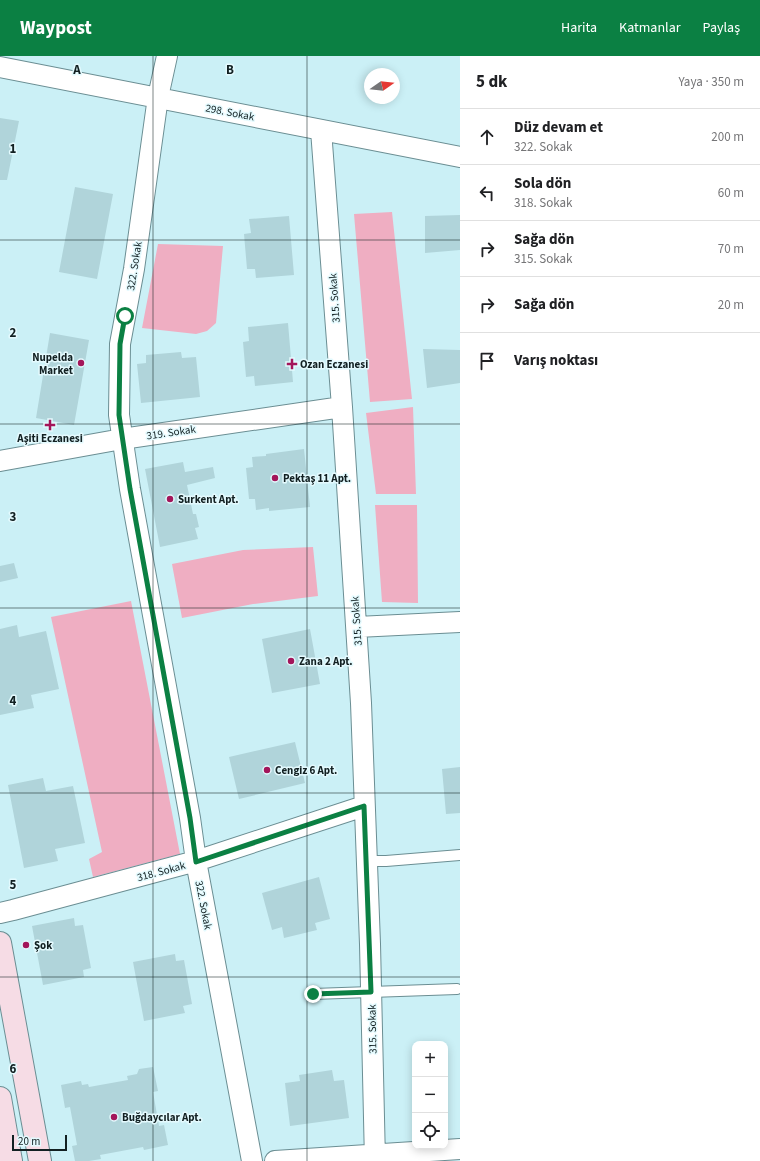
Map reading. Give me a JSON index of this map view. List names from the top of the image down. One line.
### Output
{"streets":{"street":["298. Sokak","322. Sokak","315. Sokak","319. Sokak","318. Sokak"]},"crossings":[["298. Sokak","322. Sokak"],["298. Sokak","315. Sokak"],["322. Sokak","319. Sokak"],["322. Sokak","318. Sokak"],["315. Sokak","319. Sokak"],["315. Sokak","318. Sokak"]],"places":{"other":["Nupelda Market","Pektaş 11 Apt.","Surkent Apt.","Zana 2 Apt.","Cengiz 6 Apt.","Şok","Buğdaycılar Apt."],"health":["Ozan Eczanesi","Aşiti Eczanesi"]},"scale_bar":"20 m","north":"right","page":{"header":"Waypost","nav":["Harita","Katmanlar","Paylaş"],"heading":["5 dk","Yaya · 350 m"],"list":[["Düz devam et","322. Sokak","200 m"],["Sola dön","318. Sokak","60 m"],["Sağa dön","315. Sokak","70 m"],["Sağa dön","20 m"],"Varış noktası"],"map_buttons":["+","−"],"scale":"20 m"},"grid":{"columns":["A","B"],"rows":["1","2","3","4","5","6"]}}
